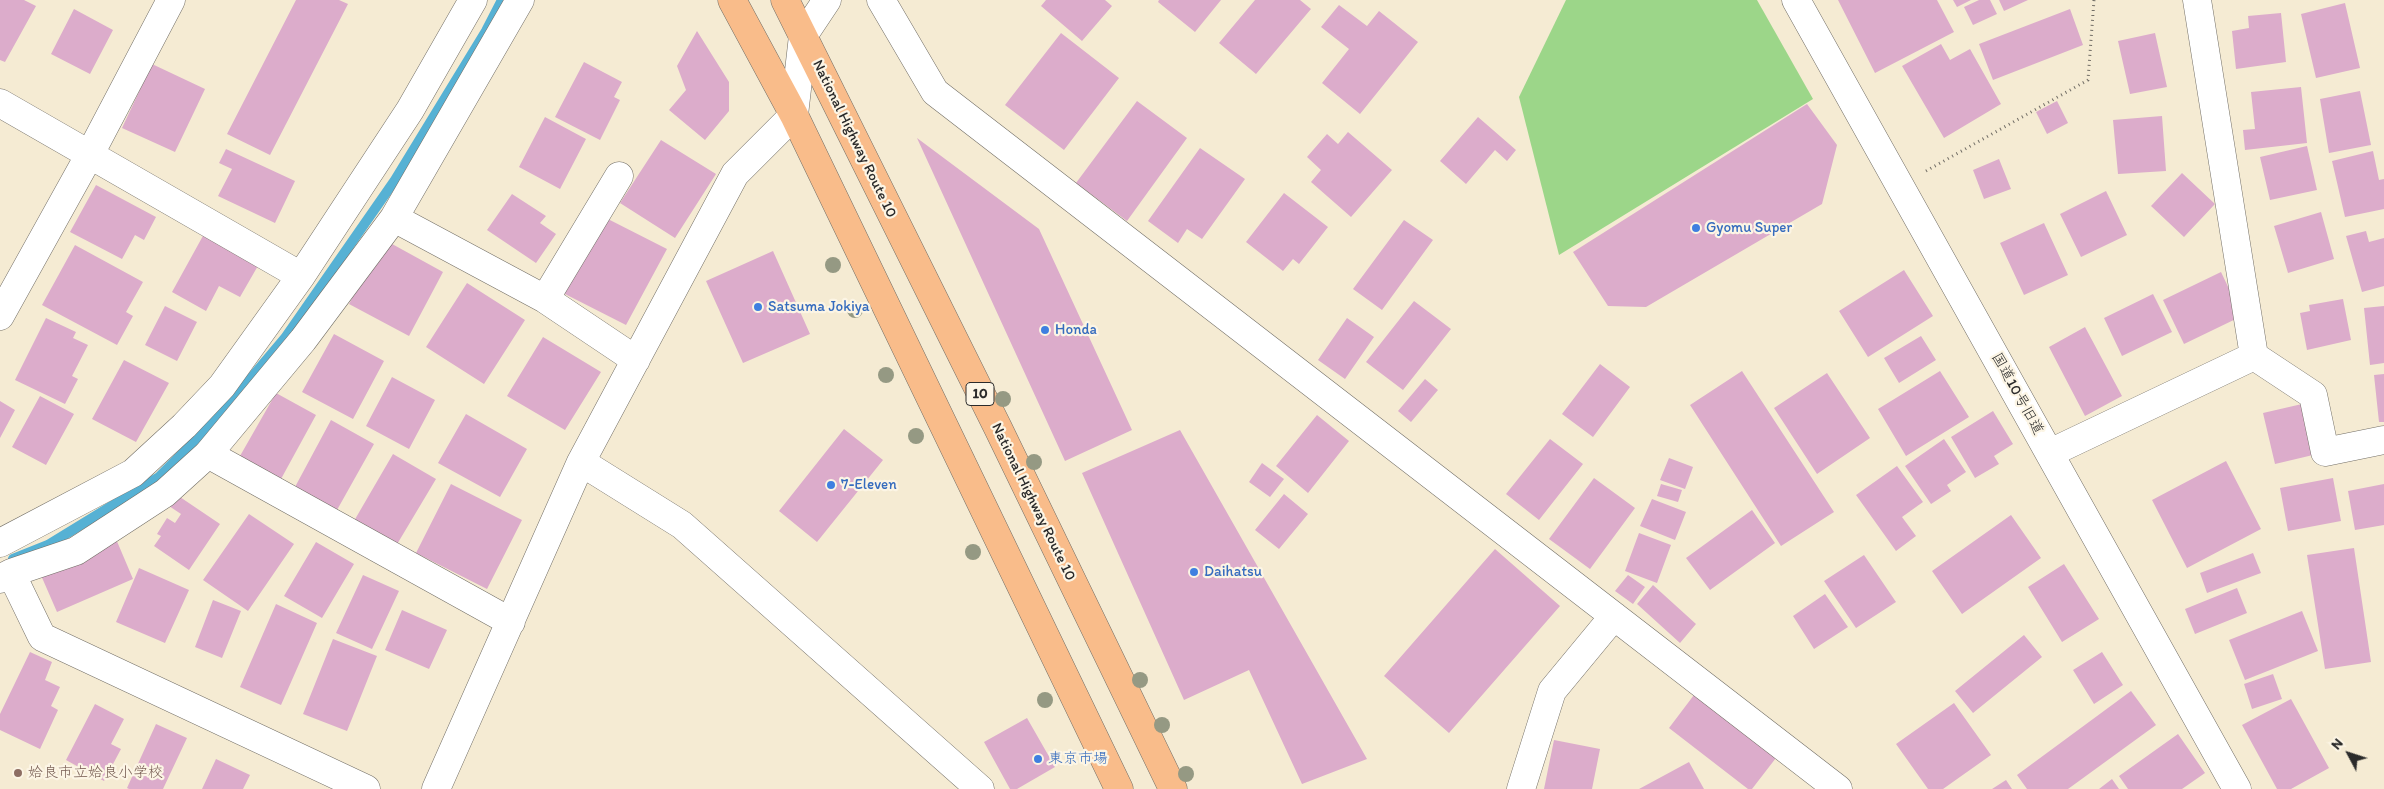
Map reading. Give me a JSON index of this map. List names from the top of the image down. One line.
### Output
{"streets":{"highway":["National Highway Route 10","10"],"street":["国道10号旧道"]},"places":["Gyomu Super","Satsuma Jokiya","Honda","7-Eleven","Daihatsu","東京市場","姶良市立姶良小学校"],"north":"top left"}
